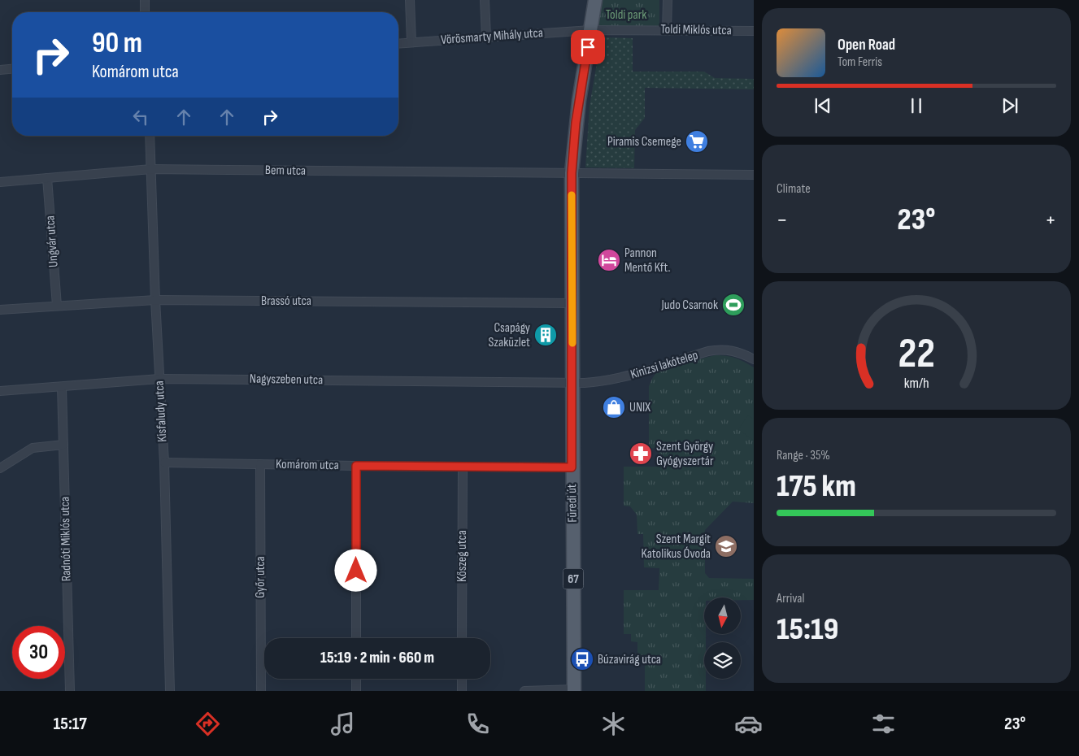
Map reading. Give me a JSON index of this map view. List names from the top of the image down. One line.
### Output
{"streets":{"main road":["Füredi út","67"],"street":["Toldi Miklós utca","Vörösmarty Mihály utca","Bem utca","Ungvár utca","Brassó utca","Kinizsi lakótelep","Nagyszeben utca","Kisfaludy utca","Komárom utca","Radnóti Miklós utca","Kőszeg utca","Győr utca"]},"crossings":[["Toldi Miklós utca","Vörösmarty Mihály utca"],["Toldi Miklós utca","Füredi út"],["Vörösmarty Mihály utca","Füredi út"],["Bem utca","Ungvár utca"],["Bem utca","Kisfaludy utca"],["Bem utca","Füredi út"],["Ungvár utca","Brassó utca"],["Brassó utca","Kisfaludy utca"],["Brassó utca","Füredi út"],["Kinizsi lakótelep","Nagyszeben utca"],["Kinizsi lakótelep","Füredi út"],["Nagyszeben utca","Kisfaludy utca"],["Nagyszeben utca","Füredi út"],["Nagyszeben utca","Radnóti Miklós utca"],["Kisfaludy utca","Komárom utca"],["Komárom utca","Füredi út"],["Komárom utca","Kőszeg utca"],["Komárom utca","Győr utca"]],"parks":["Toldi park"],"places":{"supermarket":["Piramis Csemege"],"hotel":["Pannon Mentő Kft."],"sports":["Judo Csarnok"],"building":["Csapágy Szaküzlet"],"shop":["UNIX"],"pharmacy":["Szent György Gyógyszertár"],"school or university":["Szent Margit Katolikus Óvoda"],"bus stop":["Búzavirág utca"]},"north":"bottom","page":{"turn":["90 m","Komárom utca"],"song":["Open Road","Tom Ferris"],"tile":["Climate",["Range · 35%","175 km"],["Arrival","15:19"]],"heat":["−","23°","+"],"limit":"30","trip":"15:19 · 2 min · 660 m","tabs":["15:17","23°"],"gauge":["22","km/h"]}}
